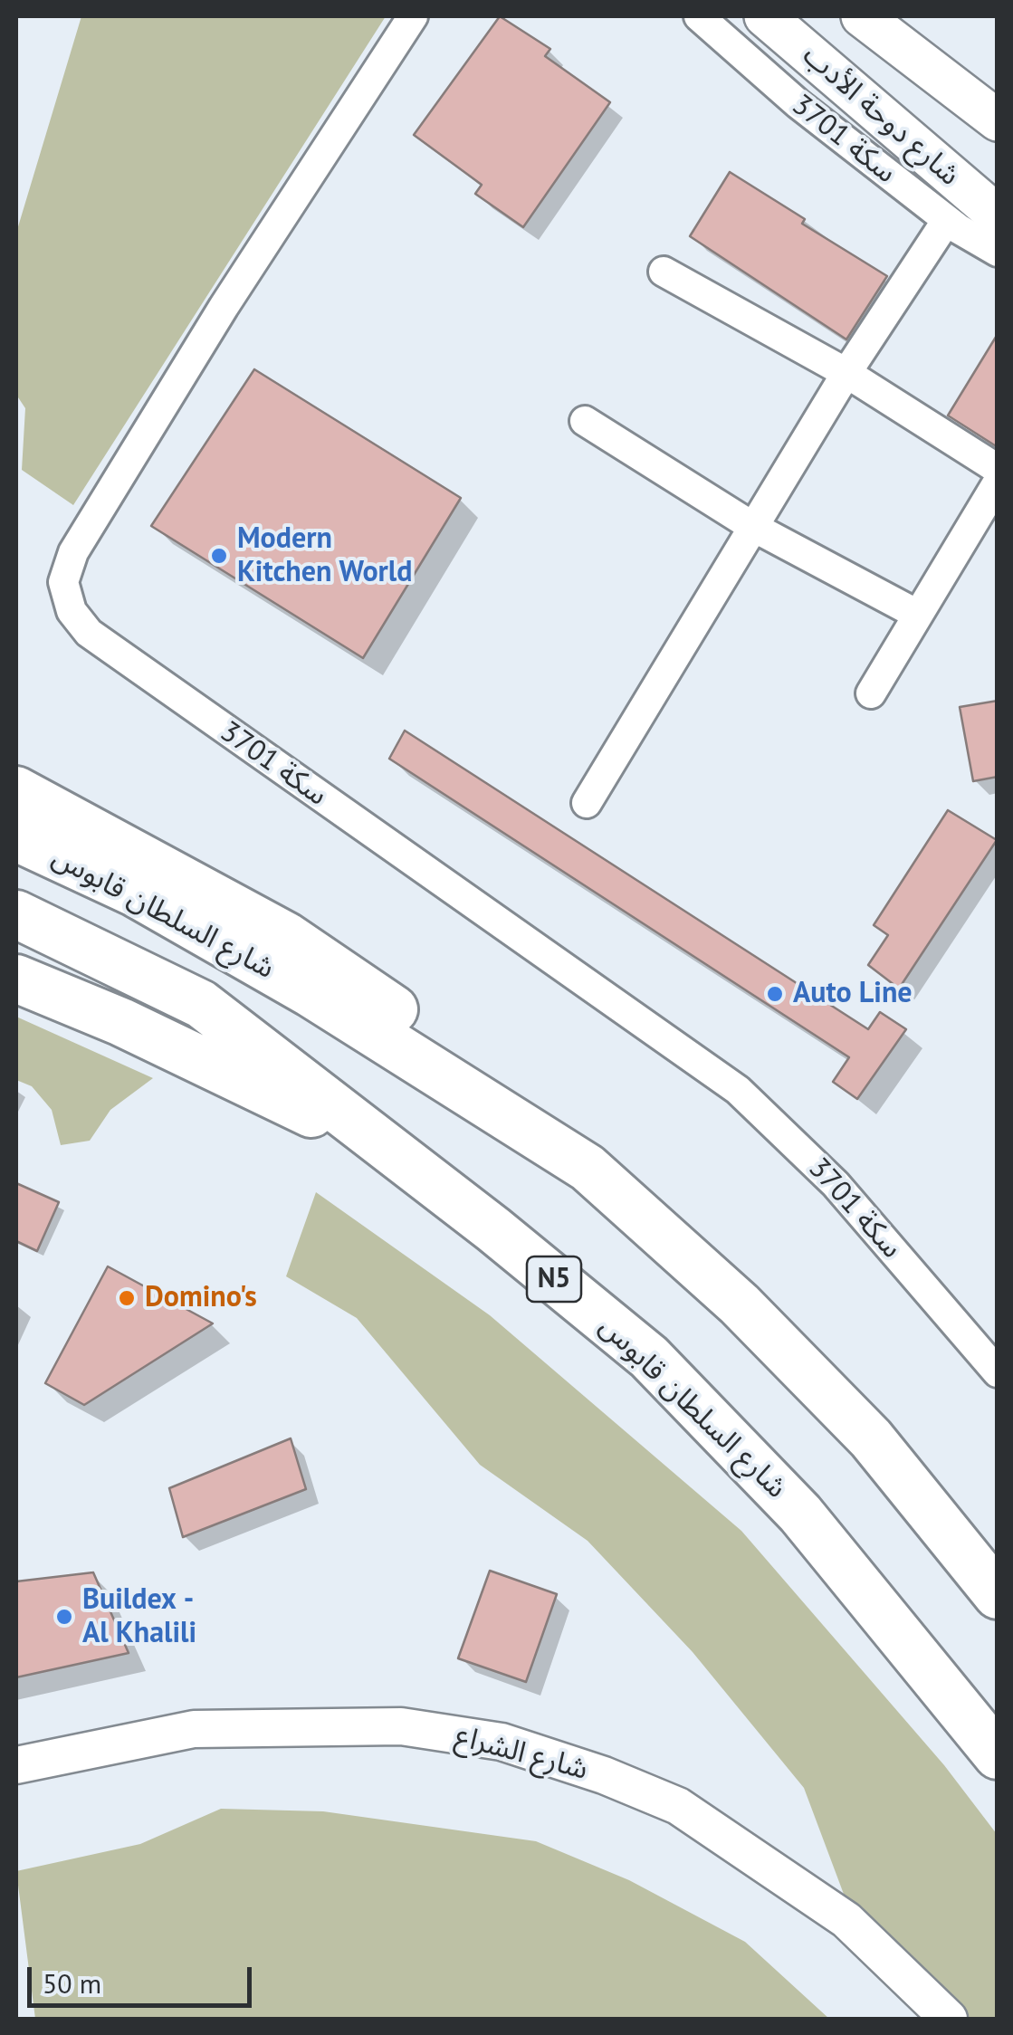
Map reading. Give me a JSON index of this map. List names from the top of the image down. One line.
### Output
{"streets":{"highway":["شارع السلطان قابوس","N5"],"main road":["شارع دوحة الأدب"],"street":["سكة 3701","شارع الشراع"]},"places":["Modern Kitchen World","Auto Line","Domino's","Buildex - Al Khalili"],"scale_bar":"50 m"}
